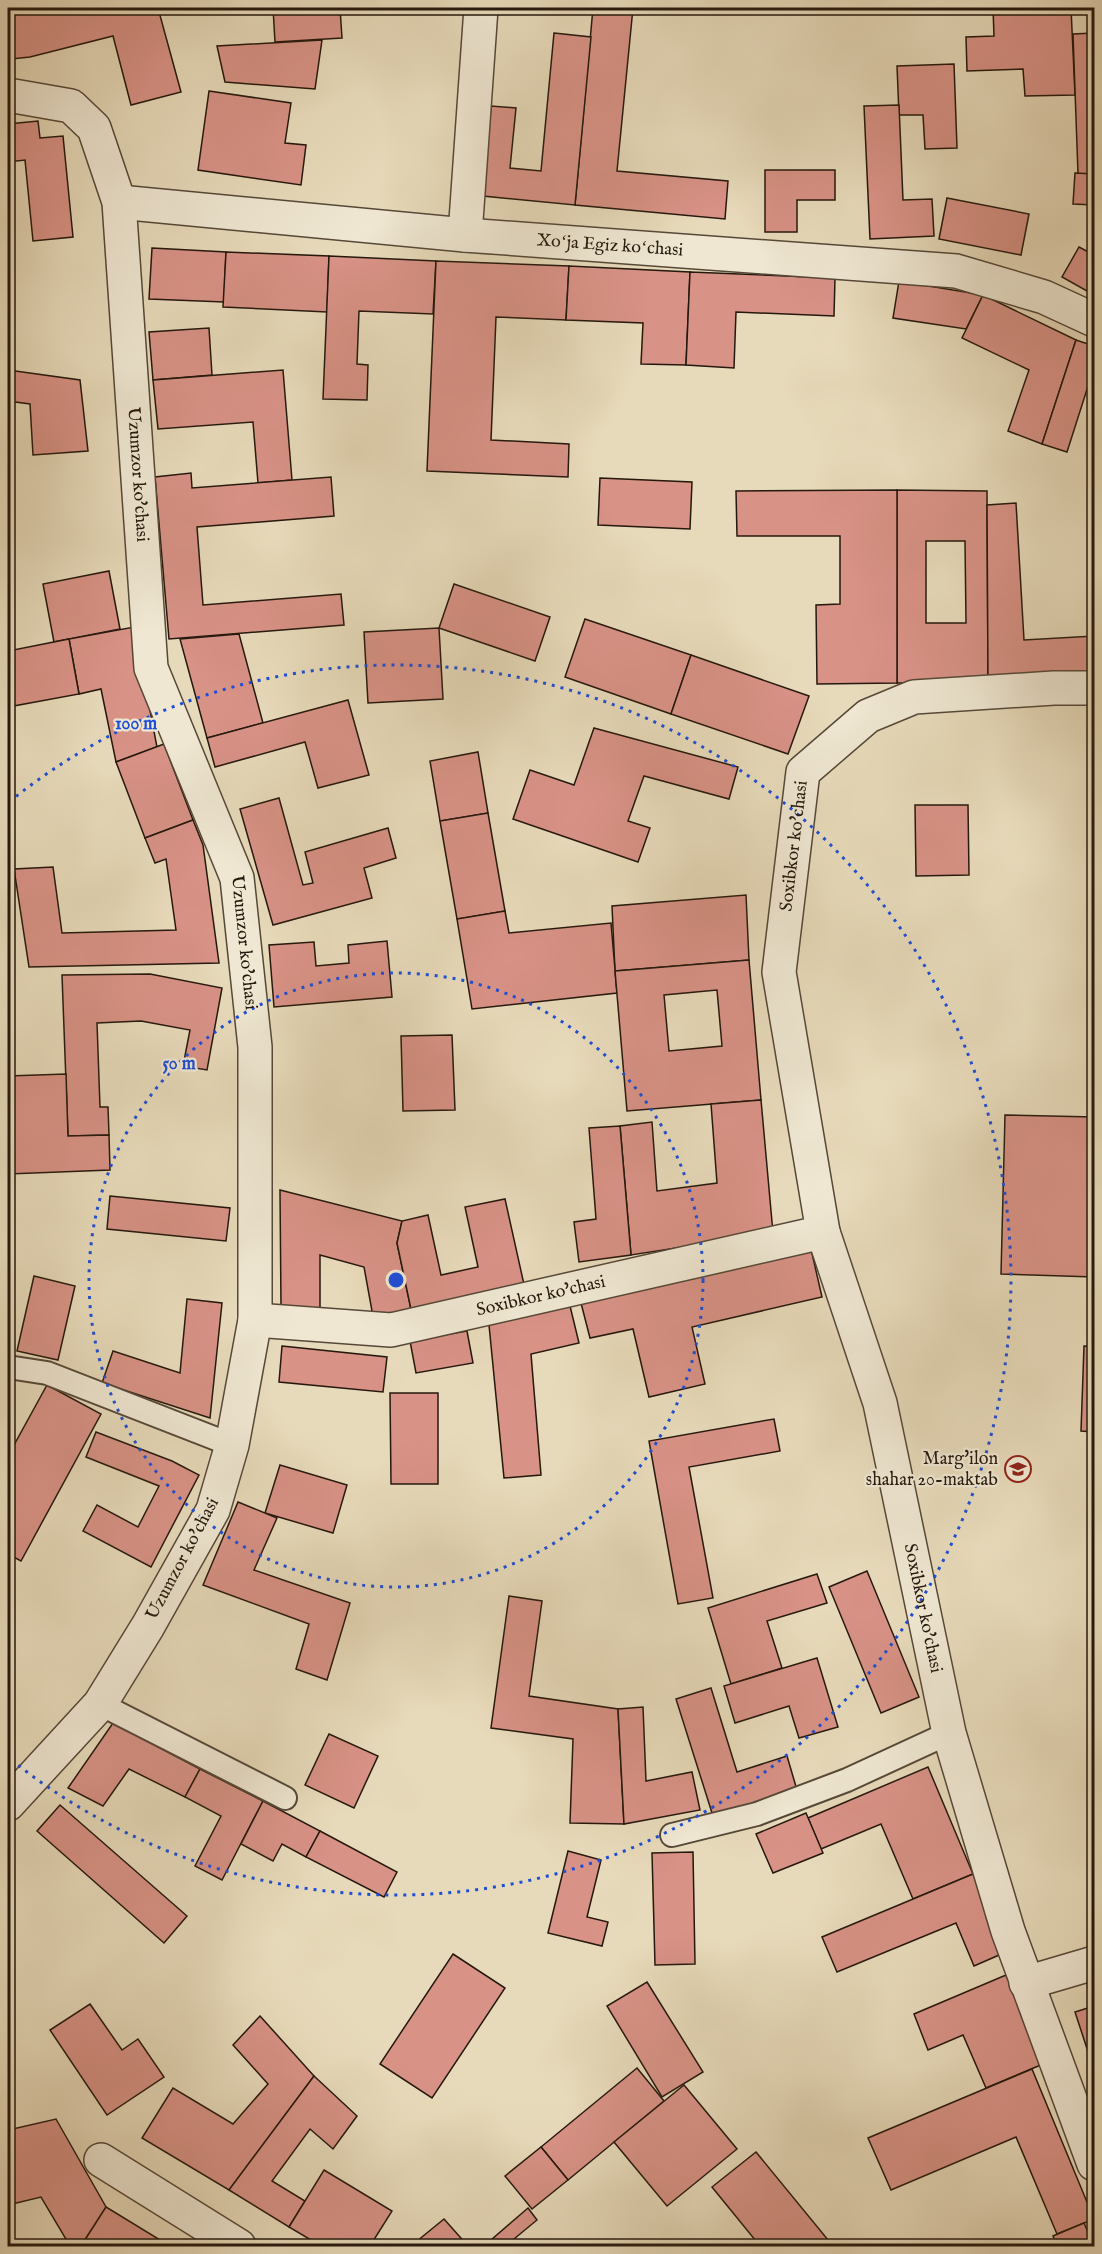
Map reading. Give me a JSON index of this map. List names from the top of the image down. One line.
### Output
{"streets":{"street":["Xoʻja Egiz koʻchasi","Uzumzor ko'chasi","Soxibkor ko'chasi"]},"crossings":[["Xoʻja Egiz koʻchasi","Uzumzor ko'chasi"],["Uzumzor ko'chasi","Soxibkor ko'chasi"]],"places":{"school or university":["Marg'ilon shahar 20-maktab"]},"rings":["100 m","50 m"]}
